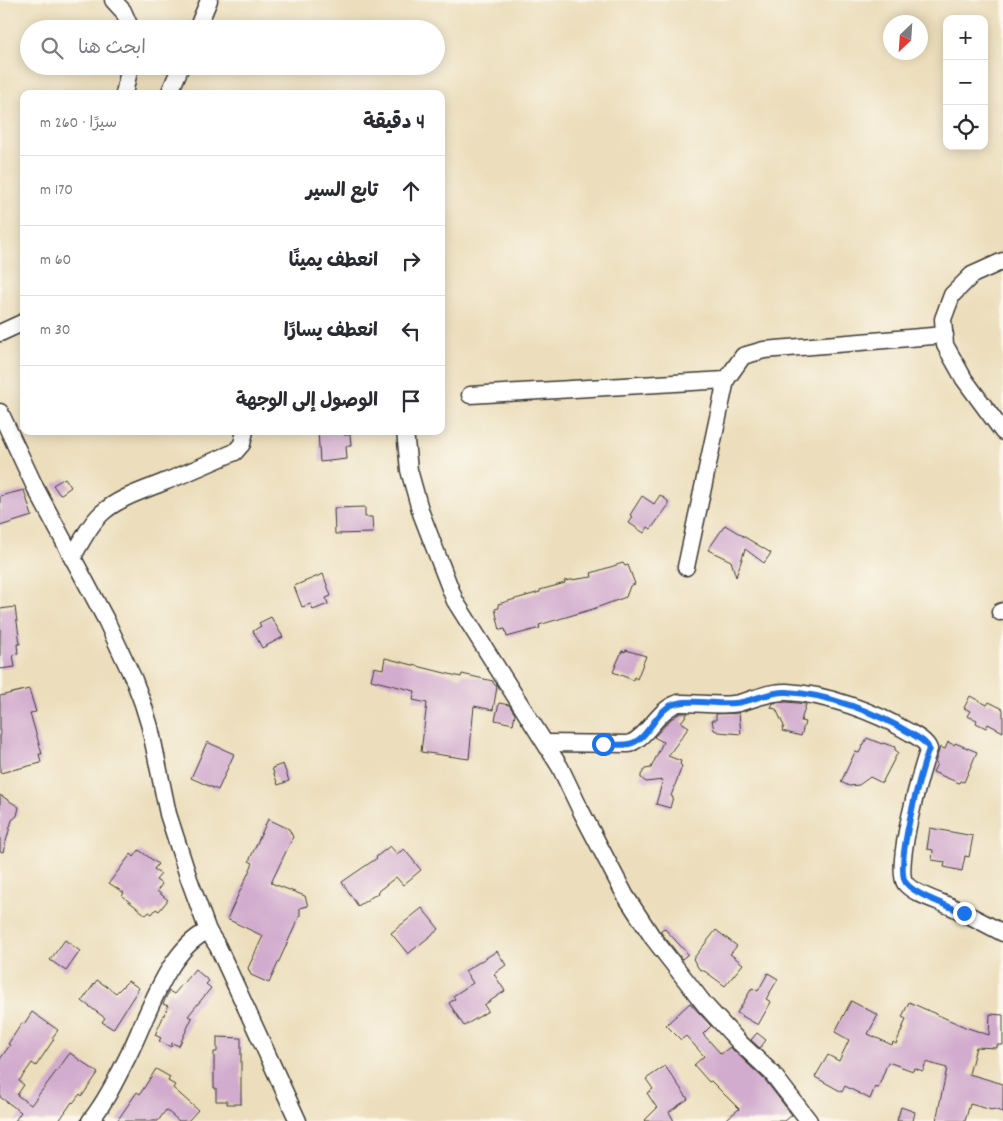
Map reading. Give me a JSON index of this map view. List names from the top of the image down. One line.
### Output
{"north":"bottom left","page":{"map_buttons":["+","−"],"search":"ابحث هنا","heading":["4 دقيقة","سيرًا · 260 m"],"list":[["تابع السير","170 m"],["انعطف يمينًا","60 m"],["انعطف يسارًا","30 m"],"الوصول إلى الوجهة"]}}
